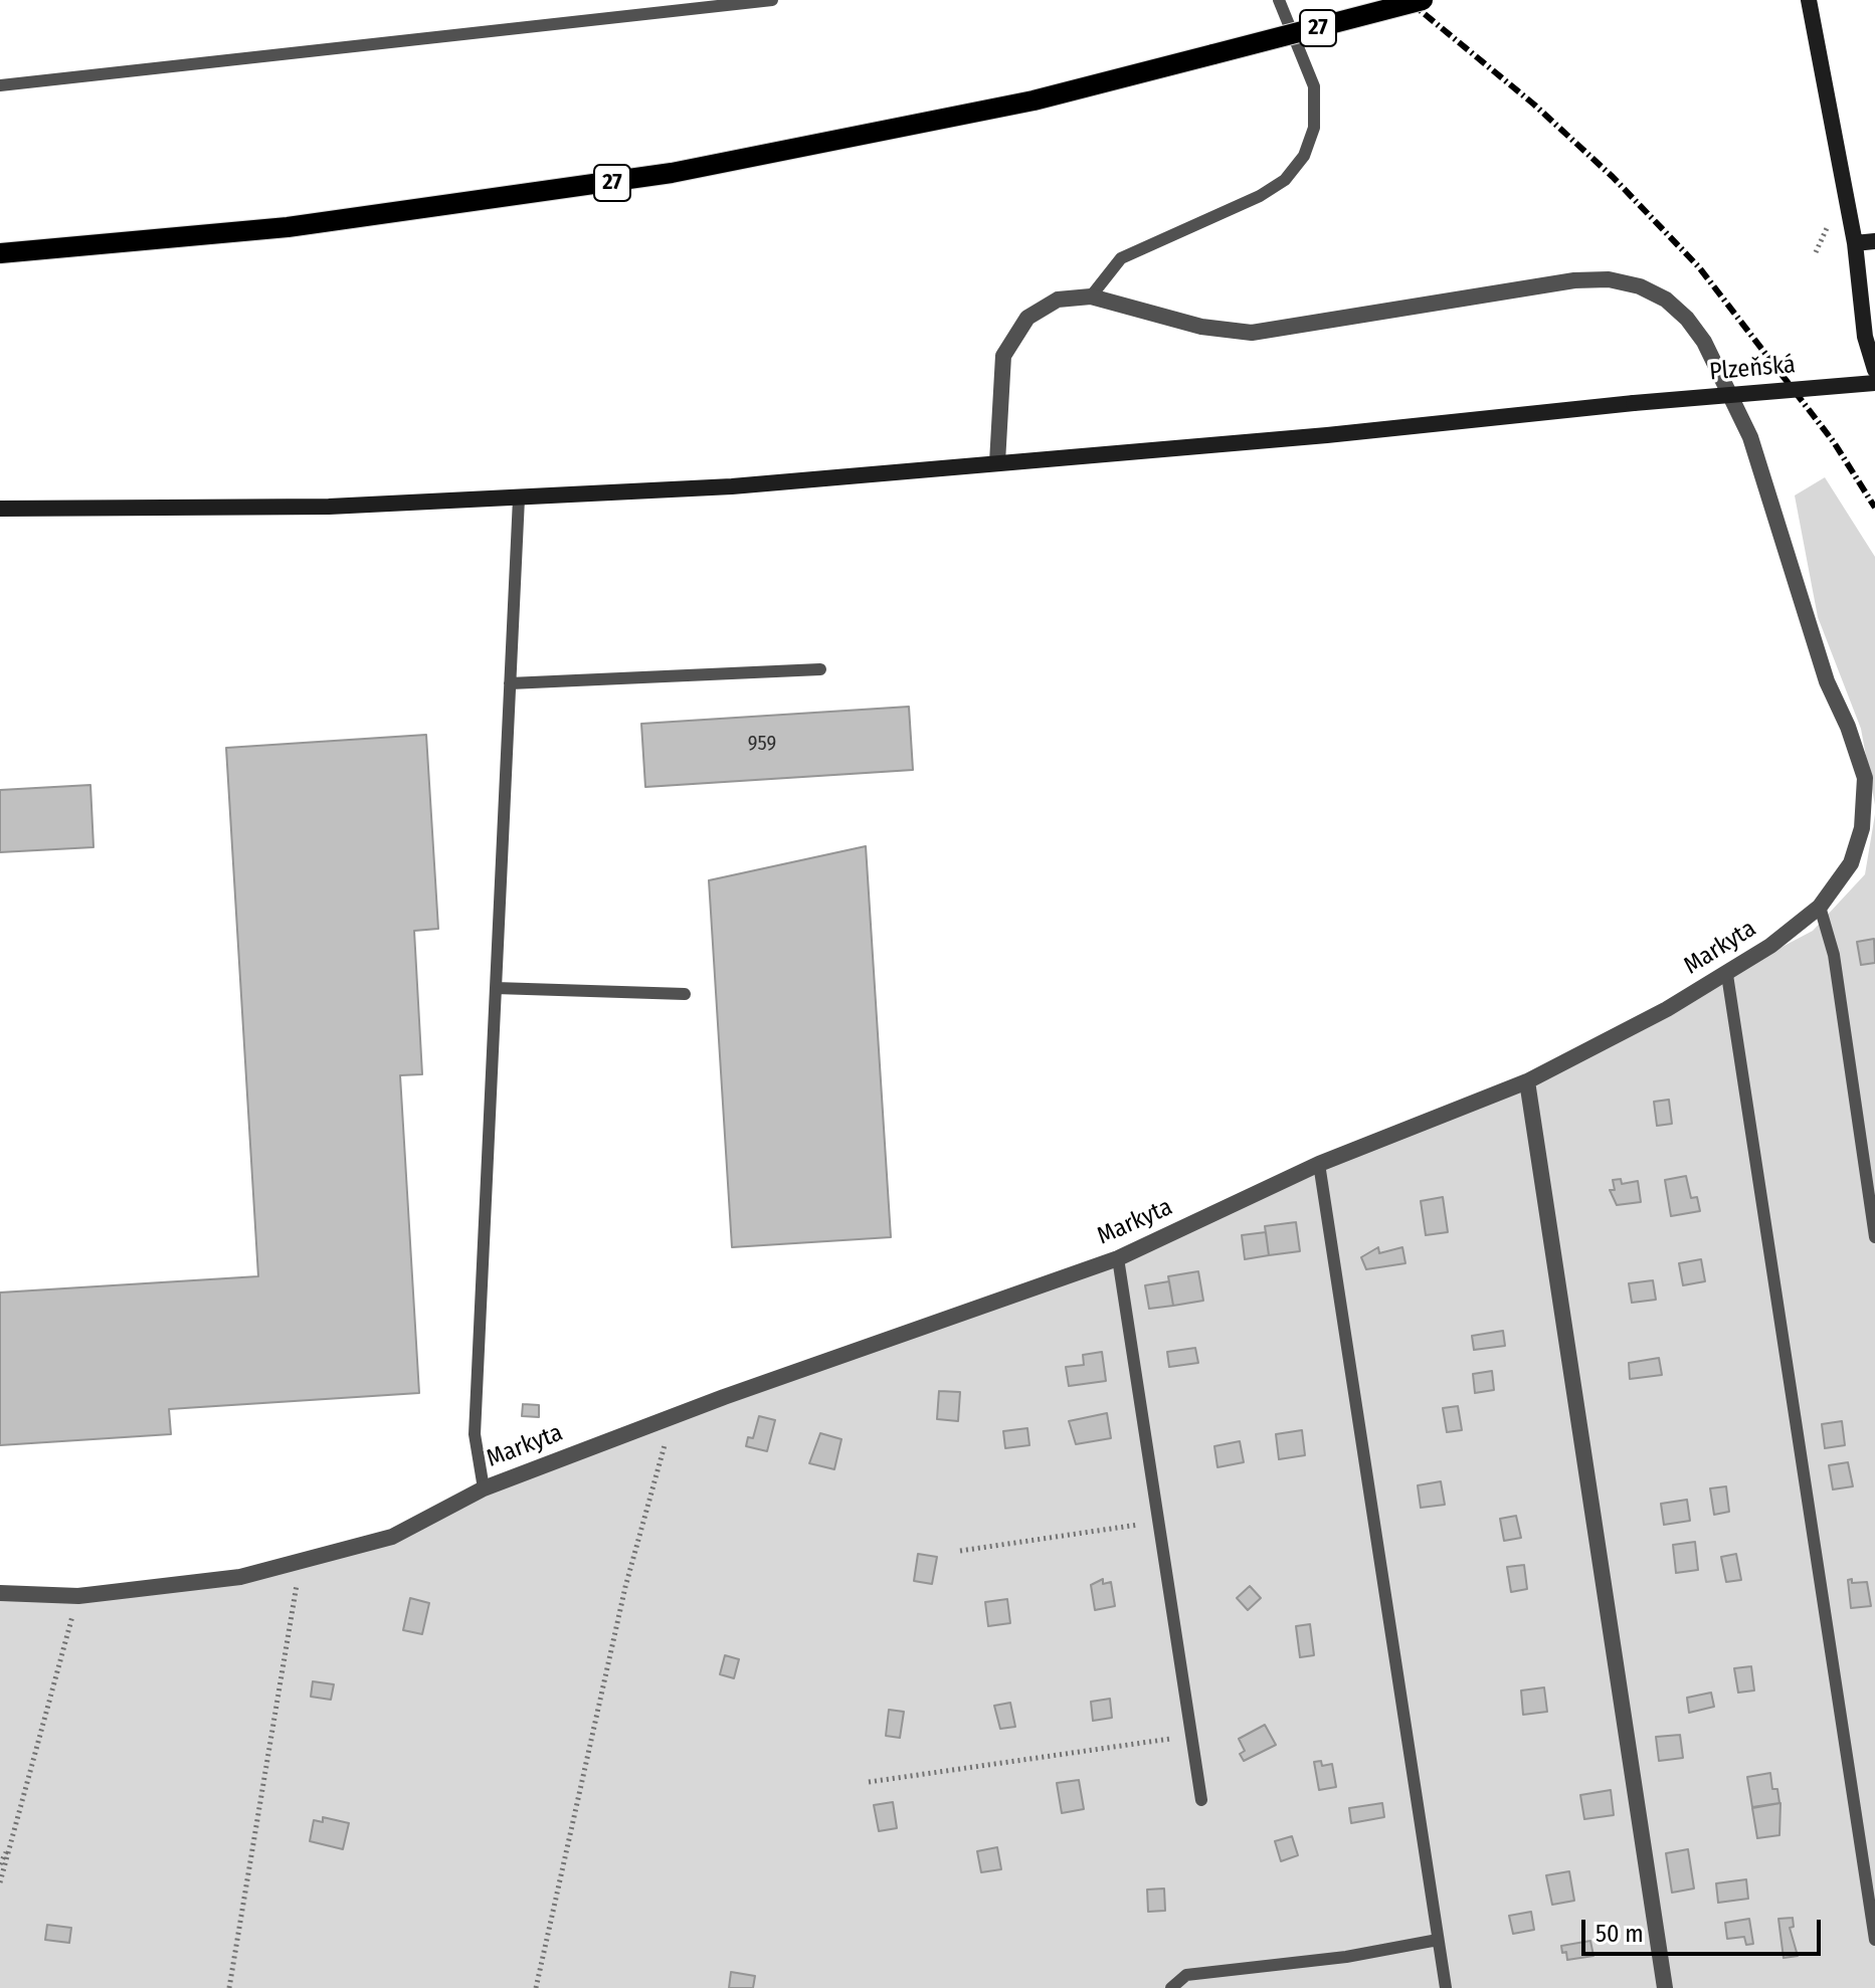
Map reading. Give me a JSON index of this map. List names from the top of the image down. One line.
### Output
{"streets":{"main road":["27","Plzeňská"],"street":["Markyta"]},"house_numbers":["959"],"scale_bar":"50 m"}
